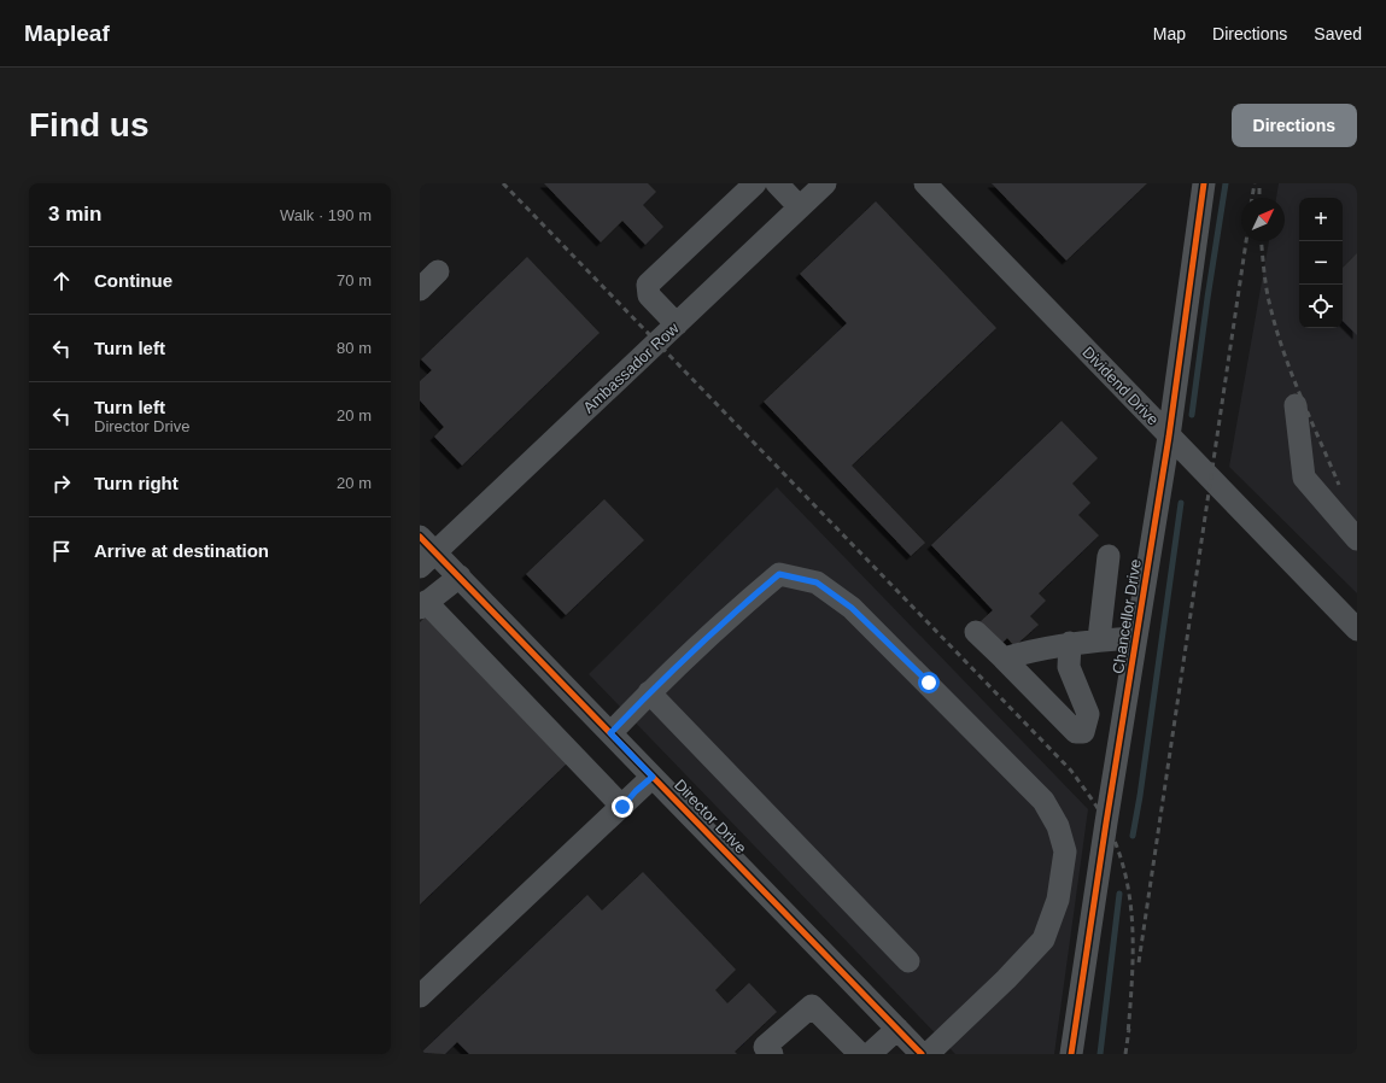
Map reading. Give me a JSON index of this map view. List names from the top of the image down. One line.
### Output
{"streets":{"street":["Ambassador Row","Dividend Drive","Chancellor Drive","Director Drive"]},"crossings":[["Ambassador Row","Director Drive"],["Dividend Drive","Chancellor Drive"]],"north":"top right","page":{"header":"Mapleaf","nav":["Map","Directions","Saved"],"buttons":"Directions","title":"Find us","heading":["3 min","Walk · 190 m"],"map_buttons":["+","−"],"list":[["Continue","70 m"],["Turn left","80 m"],["Turn left","Director Drive","20 m"],["Turn right","20 m"],"Arrive at destination"]}}
